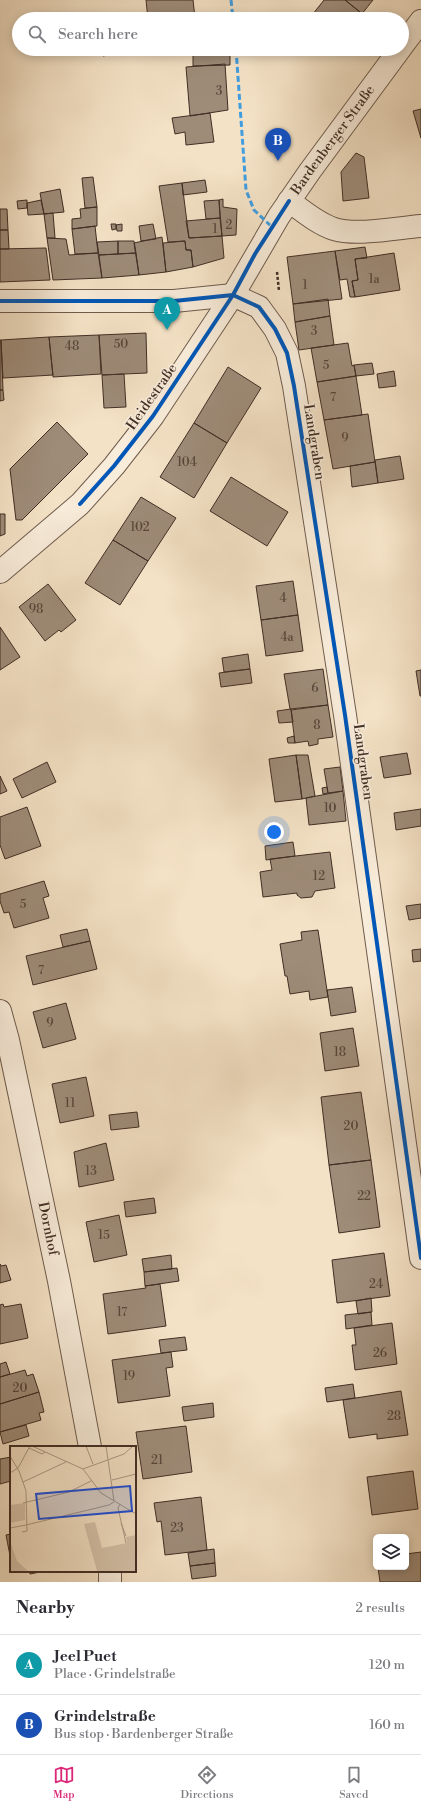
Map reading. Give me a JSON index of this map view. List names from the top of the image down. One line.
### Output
{"streets":{"street":["Bardenberger Straße","Heidestraße","Landgraben","Dornhof"]},"crossings":[["Bardenberger Straße","Heidestraße"],["Bardenberger Straße","Landgraben"],["Heidestraße","Landgraben"]],"house_numbers":["3","2","1","1a","1","3","50","48","5","7","9","104","102","4","98","4a","6","8","10","12","5","7","9","18","11","20","13","22","15","24","17","26","19","20","28","21","23"],"page":{"search":"Search here","pins":["B","A"],"heading":["Nearby","2 results"],"list":[{"mark":"A","name":"Jeel Puet","note":"Place · Grindelstraße","value":"120 m"},{"mark":"B","name":"Grindelstraße","note":"Bus stop · Bardenberger Straße","value":"160 m"}],"nav":["Map","Directions","Saved"]}}
